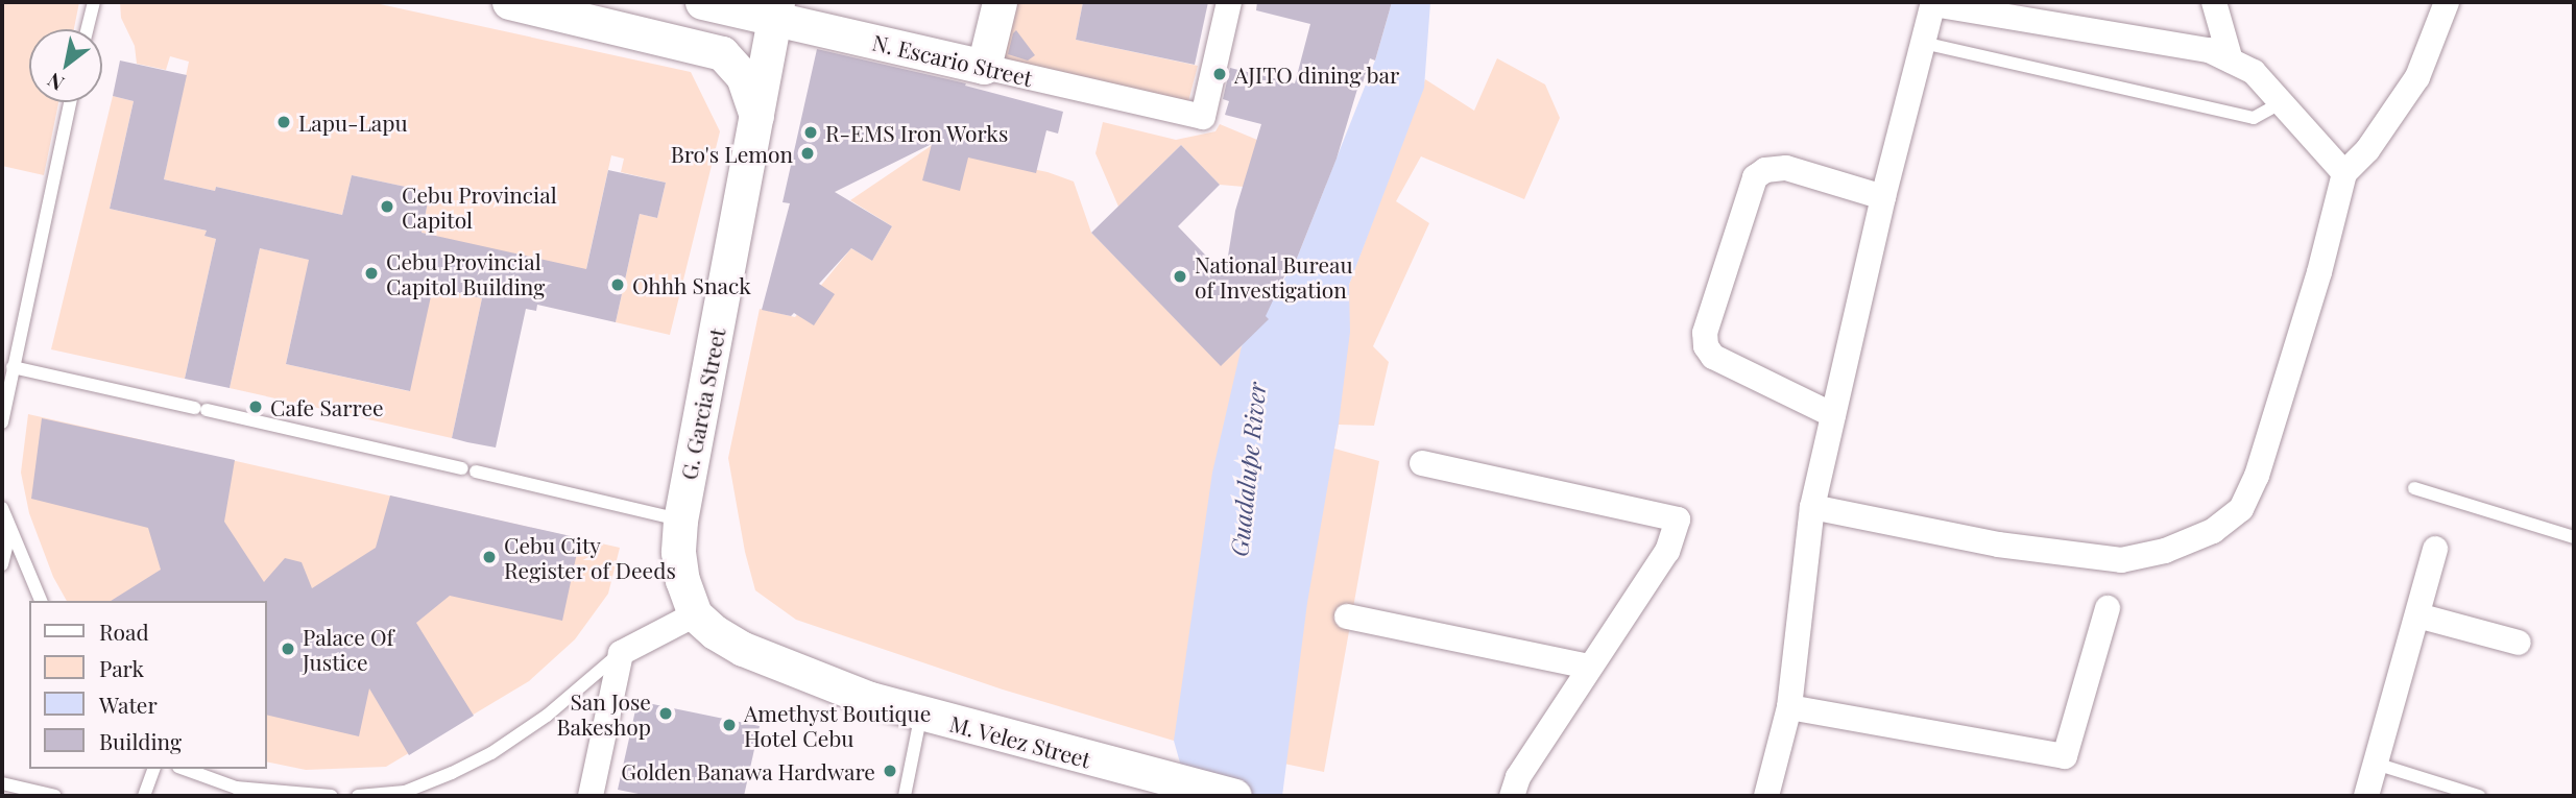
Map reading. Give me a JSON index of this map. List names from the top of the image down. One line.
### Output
{"streets":{"main road":["N. Escario Street","G. Garcia Street","M. Velez Street"]},"crossings":[["N. Escario Street","G. Garcia Street"],["G. Garcia Street","M. Velez Street"]],"water":["Guadalupe River"],"places":["AJITO dining bar","Lapu-Lapu","R-EMS Iron Works","Bro's Lemon","Cebu Provincial Capitol","Cebu Provincial Capitol Building","National Bureau of Investigation","Ohhh Snack","Cafe Sarree","Cebu City Register of Deeds","Palace Of Justice","San Jose Bakeshop","Amethyst Boutique Hotel Cebu","Golden Banawa Hardware"],"legend":["Road","Park","Water","Building"],"north":"bottom left"}
